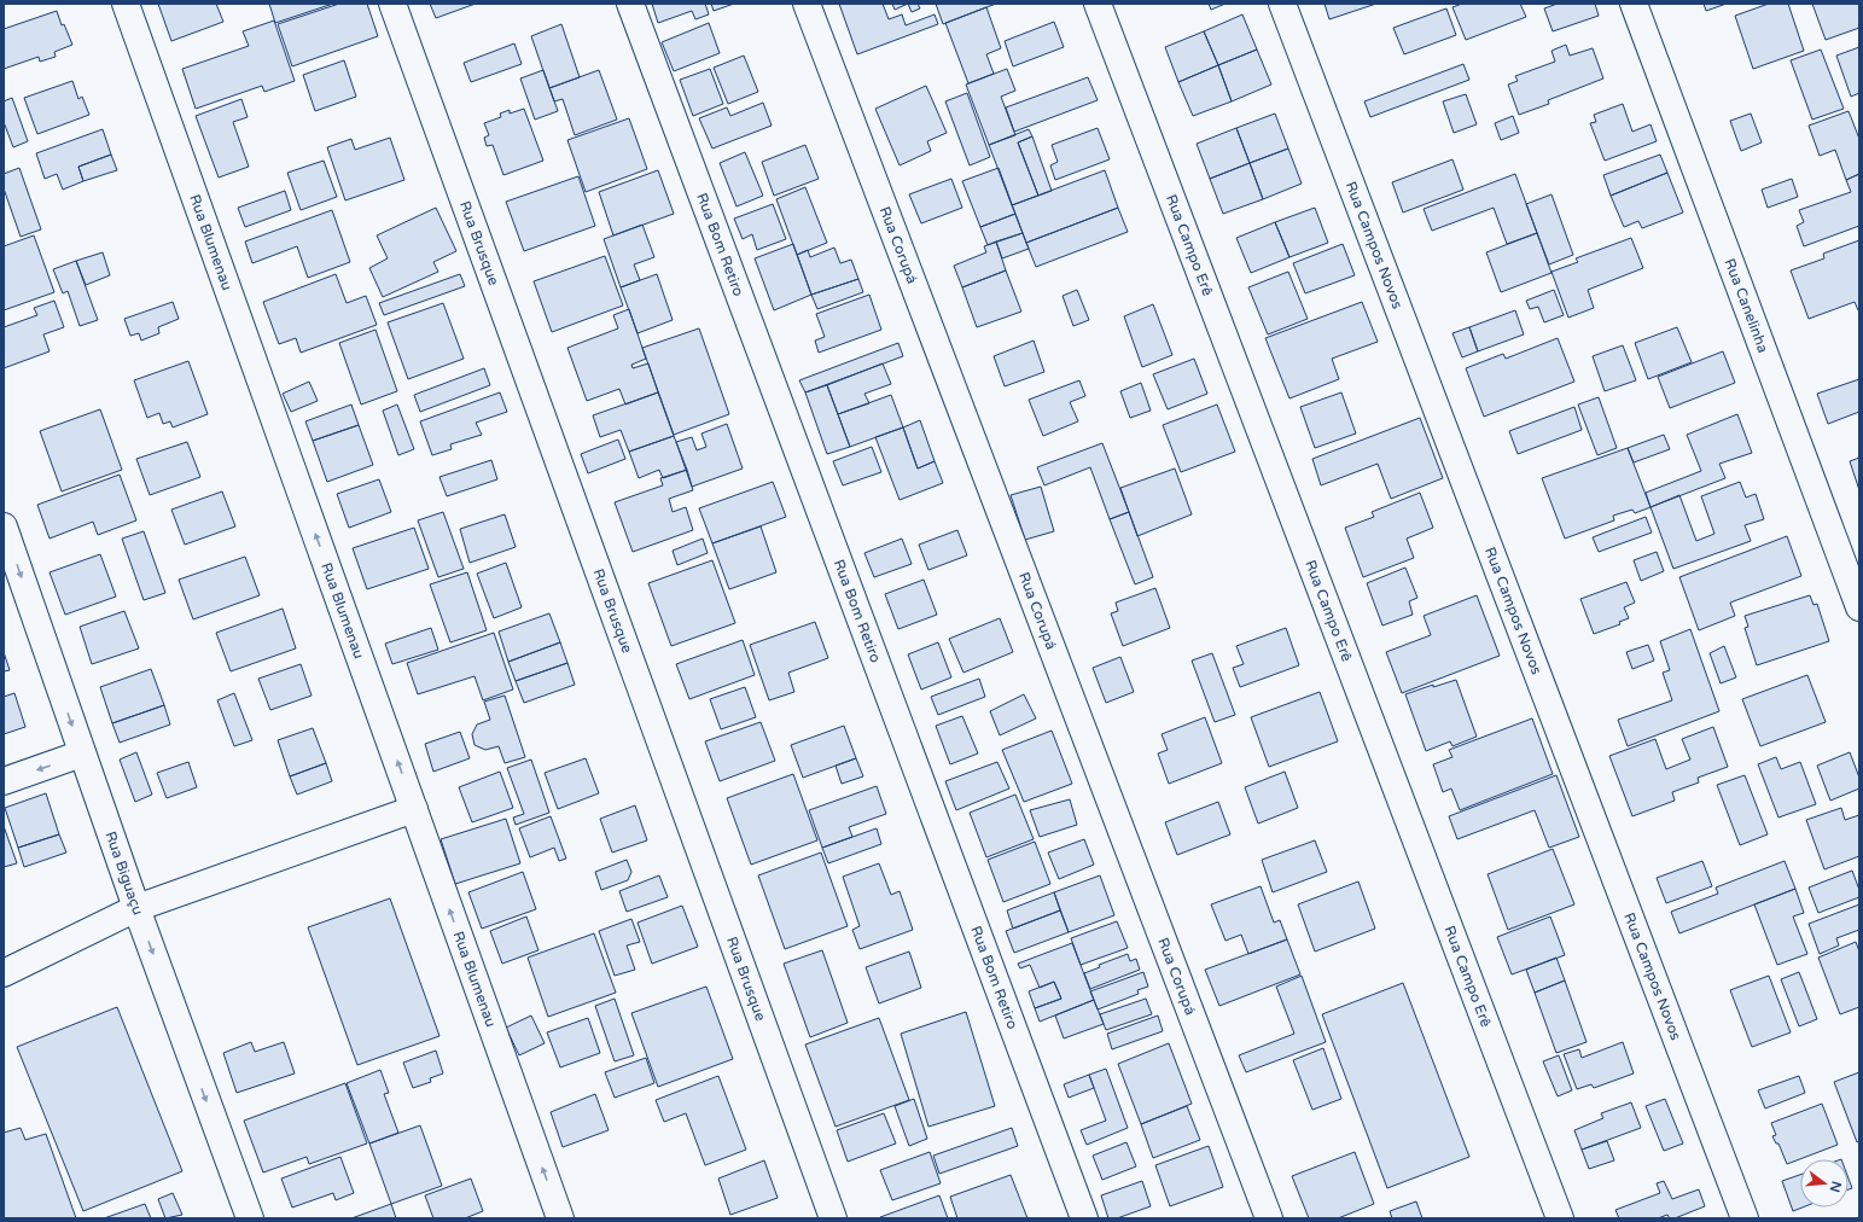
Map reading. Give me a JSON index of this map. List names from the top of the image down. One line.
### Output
{"streets":{"street":["Rua Blumenau","Rua Brusque","Rua Bom Retiro","Rua Corupá","Rua Campo Erê","Rua Campos Novos","Rua Canelinha","Rua Biguaçu"]},"one_way":["Rua Blumenau","Rua Biguaçu"],"north":"right"}
